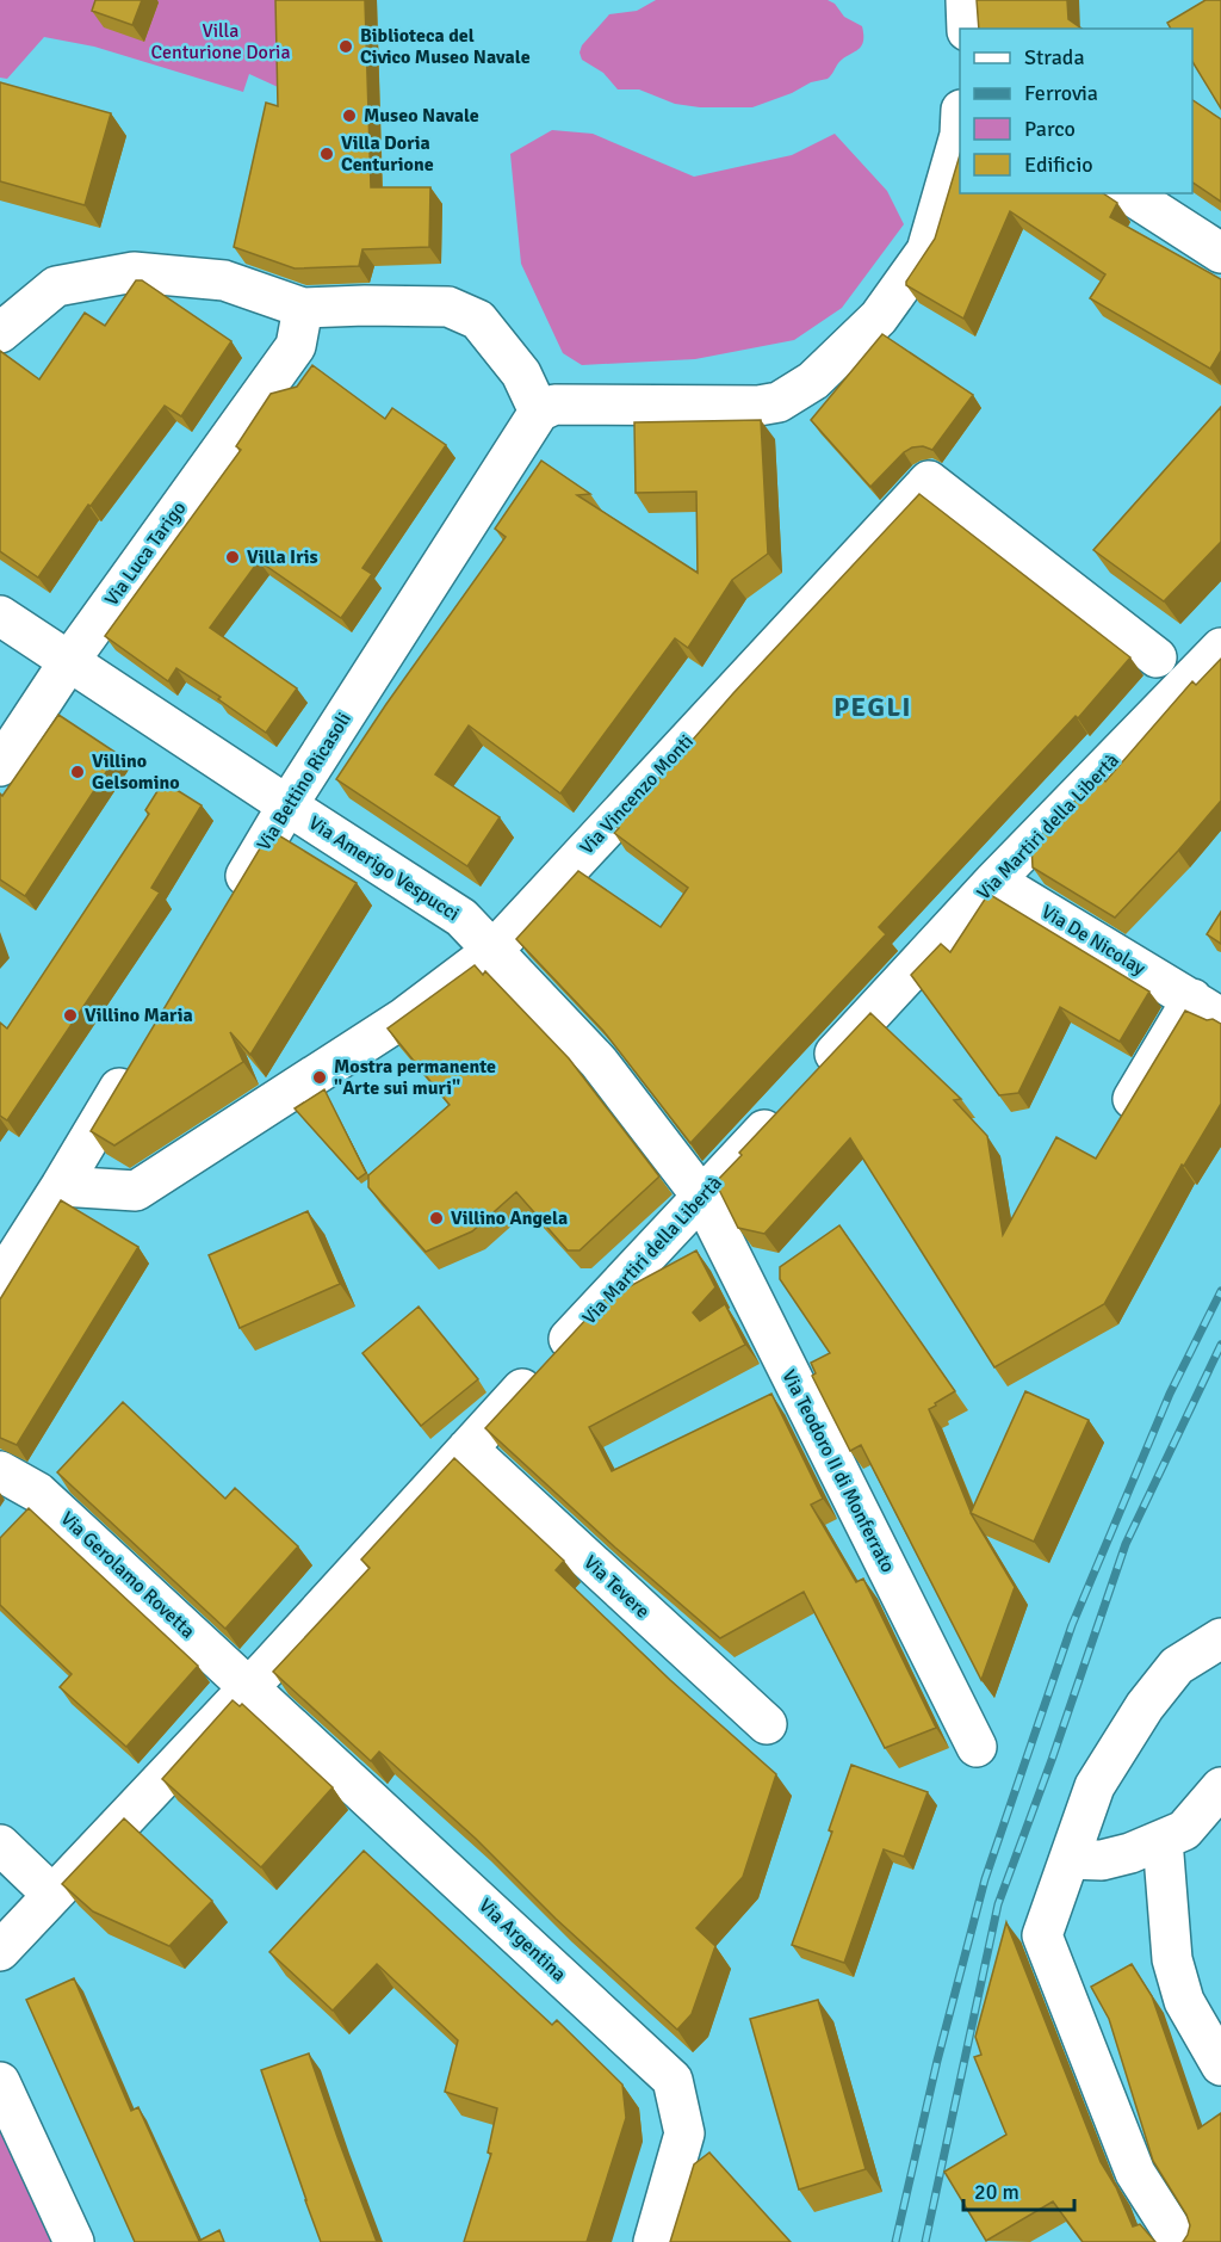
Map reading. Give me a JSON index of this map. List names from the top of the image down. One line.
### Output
{"streets":{"street":["Via Luca Tarigo","Via Bettino Ricasoli","Via Vincenzo Monti","Via Martiri della Libertà","Via Amerigo Vespucci","Via De Nicolay","Via Teodoro II di Monferrato","Via Gerolamo Rovetta","Via Tevere","Via Argentina"]},"crossings":[["Via Luca Tarigo","Via Amerigo Vespucci"],["Via Bettino Ricasoli","Via Amerigo Vespucci"],["Via Vincenzo Monti","Via Amerigo Vespucci"],["Via Martiri della Libertà","Via Amerigo Vespucci"],["Via Martiri della Libertà","Via De Nicolay"],["Via Martiri della Libertà","Via Teodoro II di Monferrato"],["Via Martiri della Libertà","Via Gerolamo Rovetta"],["Via Martiri della Libertà","Via Tevere"],["Via Martiri della Libertà","Via Argentina"],["Via Amerigo Vespucci","Via Teodoro II di Monferrato"],["Via Gerolamo Rovetta","Via Argentina"]],"districts":["PEGLI"],"parks":["Villa Centurione Doria"],"places":["Biblioteca del Civico Museo Navale","Museo Navale","Villa Doria Centurione","Villa Iris","Villino Gelsomino","Villino Maria","Mostra permanente \"Arte sui muri\"","Villino Angela"],"legend":["Strada","Ferrovia","Parco","Edificio"],"scale_bar":"20 m"}
